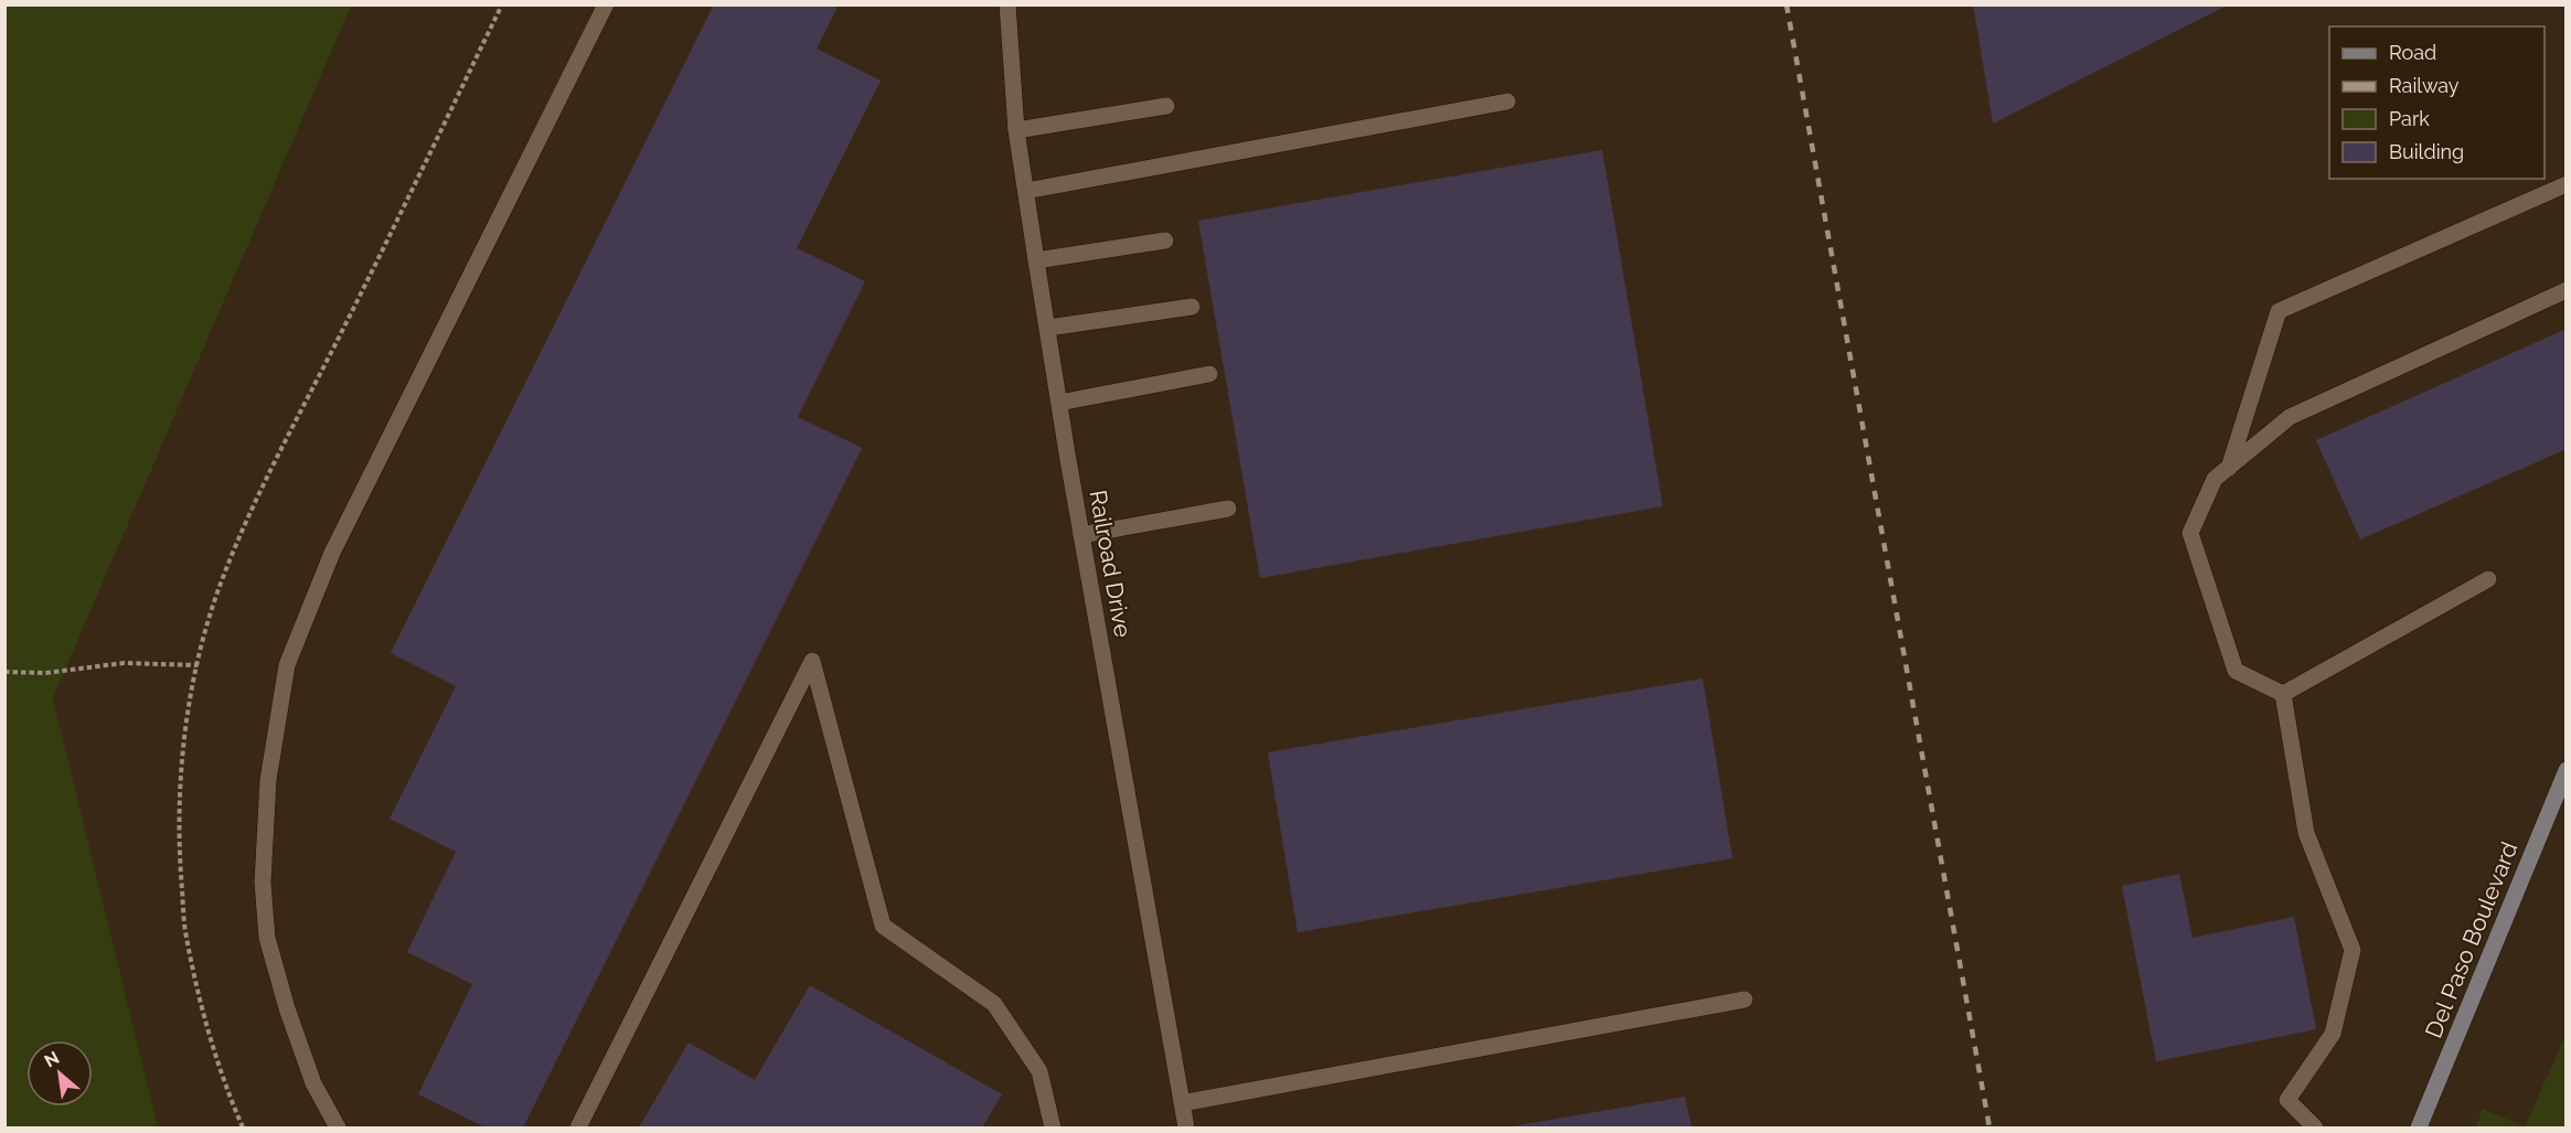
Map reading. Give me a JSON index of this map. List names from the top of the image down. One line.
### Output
{"streets":{"main road":["Del Paso Boulevard"],"street":["Railroad Drive"]},"legend":["Road","Railway","Park","Building"],"north":"top left"}
